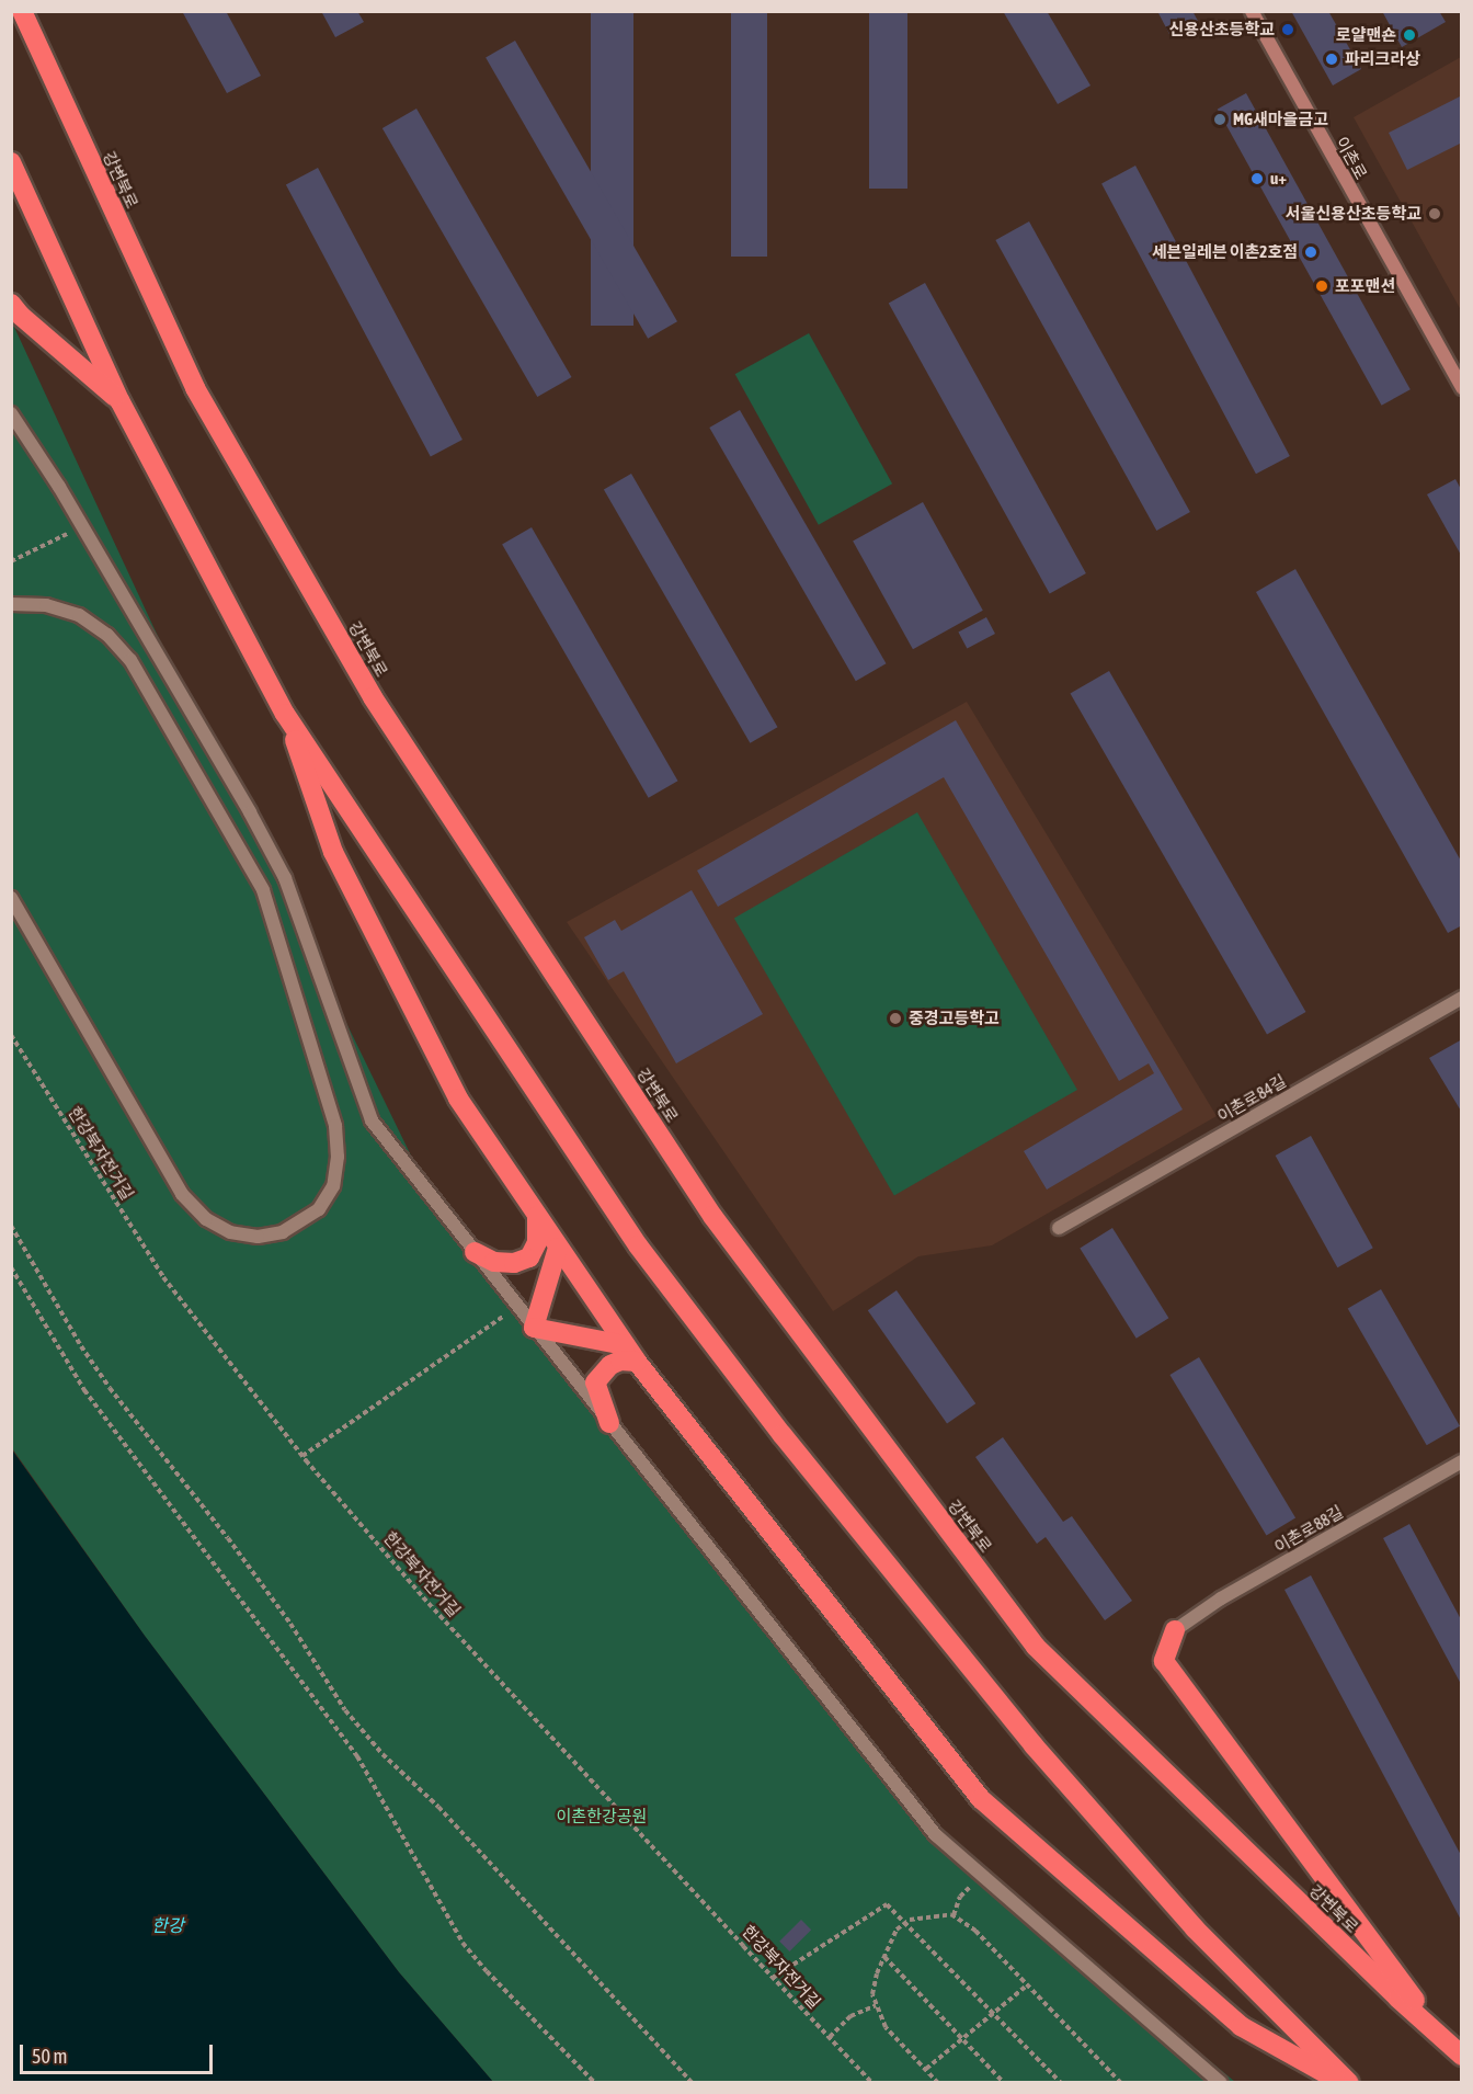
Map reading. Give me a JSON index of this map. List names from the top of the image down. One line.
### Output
{"streets":{"highway":["강변북로"],"street":["이촌로","이촌로84길","이촌로88길"],"path":["한강북자전거길"]},"water":["한강"],"parks":["이촌한강공원"],"places":["신용산초등학교","로얄맨숀","파리크라상","MG새마을금고","u+","서울신용산초등학교","세븐일레븐 이촌2호점","포포맨션","중경고등학고"],"scale_bar":"50 m"}
